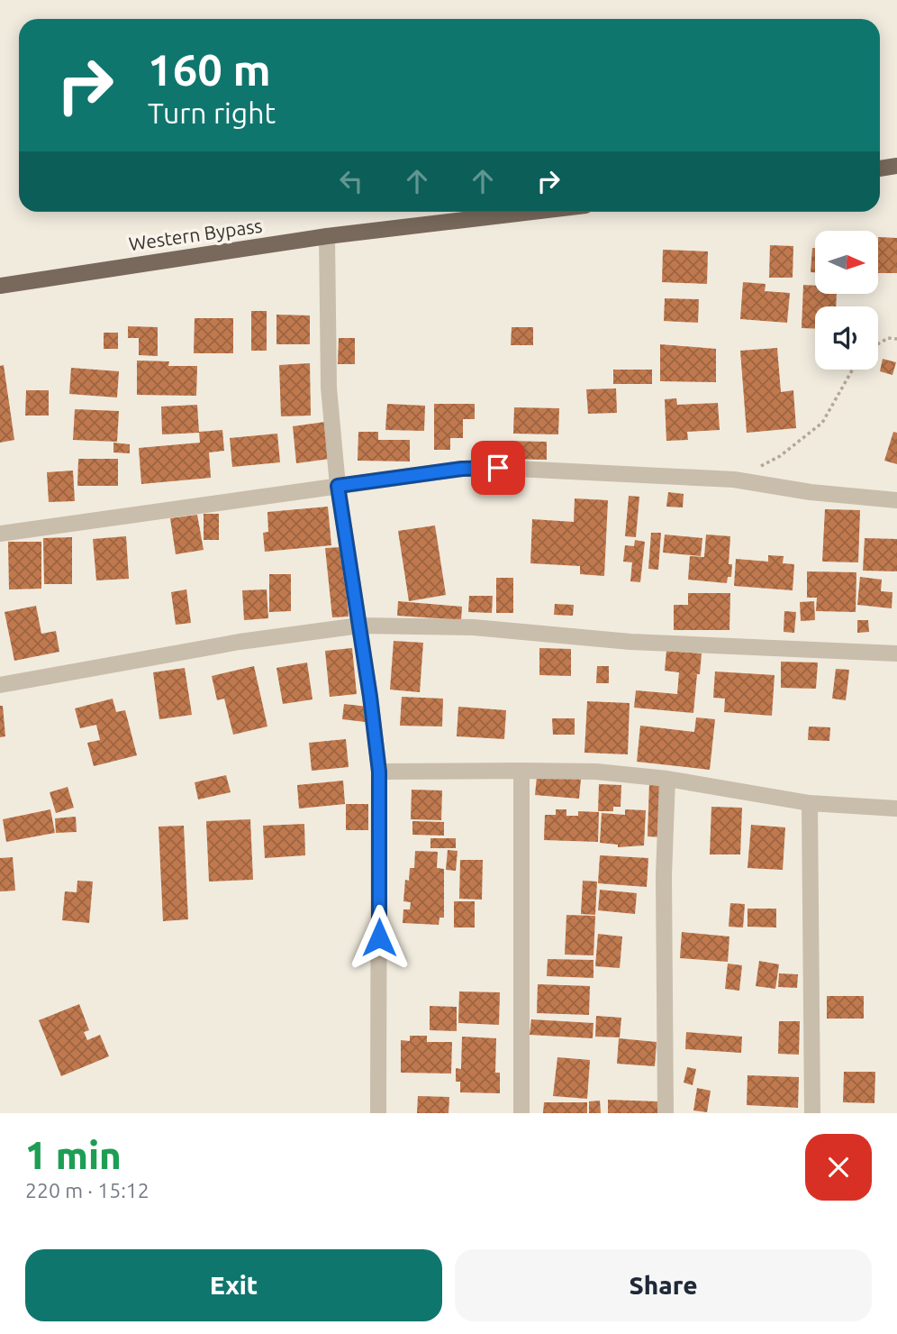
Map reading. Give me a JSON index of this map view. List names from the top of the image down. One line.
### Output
{"streets":{"main road":["Western Bypass"]},"north":"right","page":{"turn":["160 m","Turn right"],"heading":["1 min","220 m · 15:12"],"buttons":["Exit","Share"]}}
